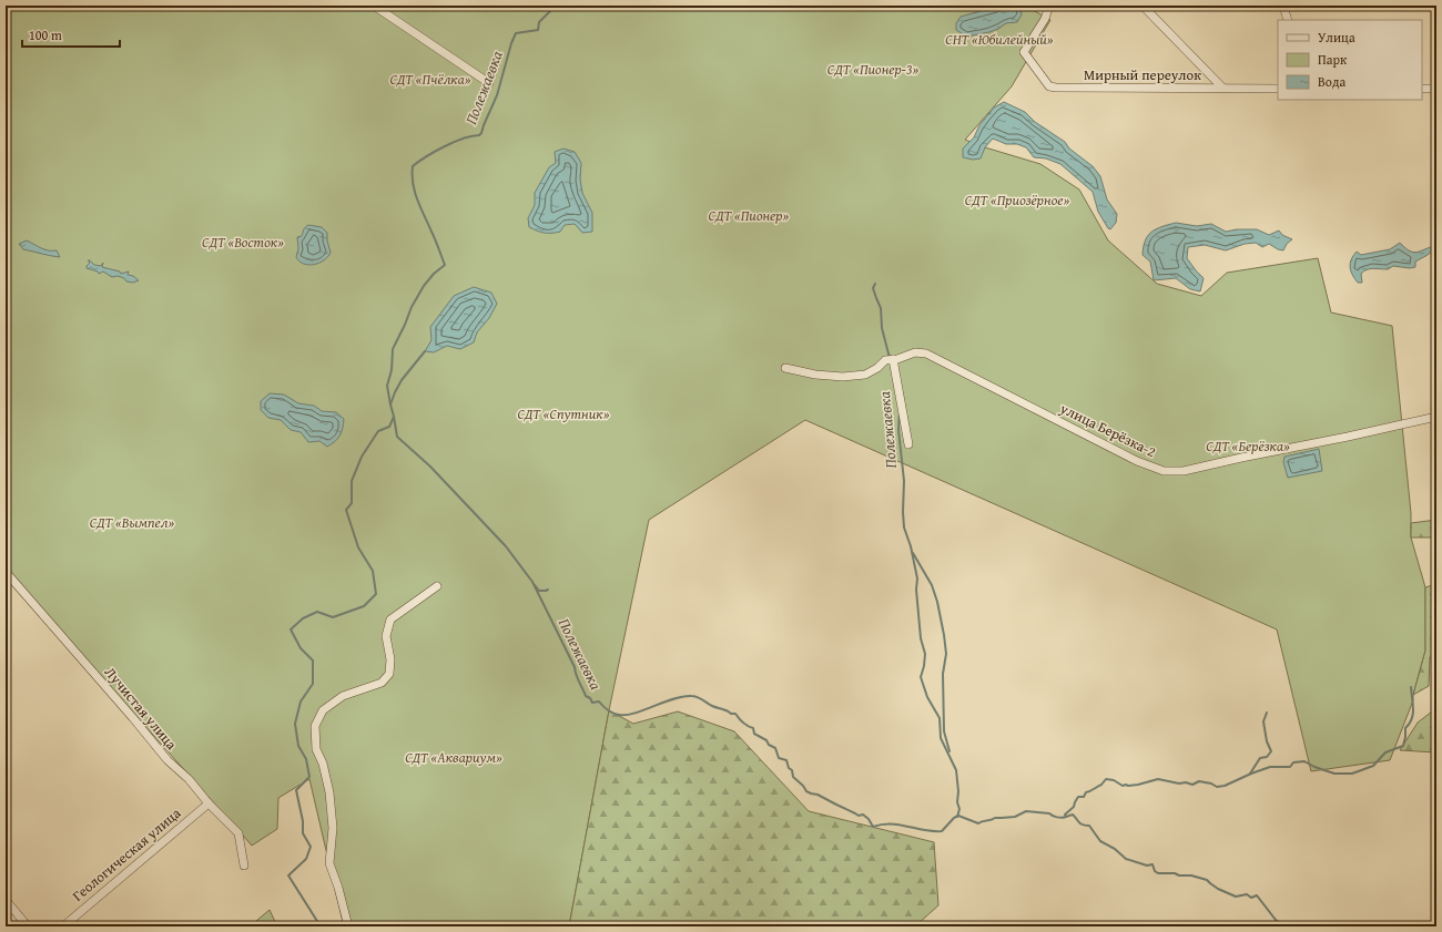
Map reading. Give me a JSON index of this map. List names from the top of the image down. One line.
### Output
{"streets":{"street":["Мирный переулок","улица Берёзка-2","Лучистая улица","Геологическая улица"]},"crossings":[["Лучистая улица","Геологическая улица"]],"water":["Полежаевка"],"parks":["СНТ «Юбилейный»","СДТ «Пионер-3»","СДТ «Пчёлка»","СДТ «Приозёрное»","СДТ «Пионер»","СДТ «Восток»","СДТ «Спутник»","СДТ «Берёзка»","СДТ «Вымпел»","СДТ «Аквариум»"],"legend":["Улица","Парк","Вода"],"scale_bar":"100 m"}
